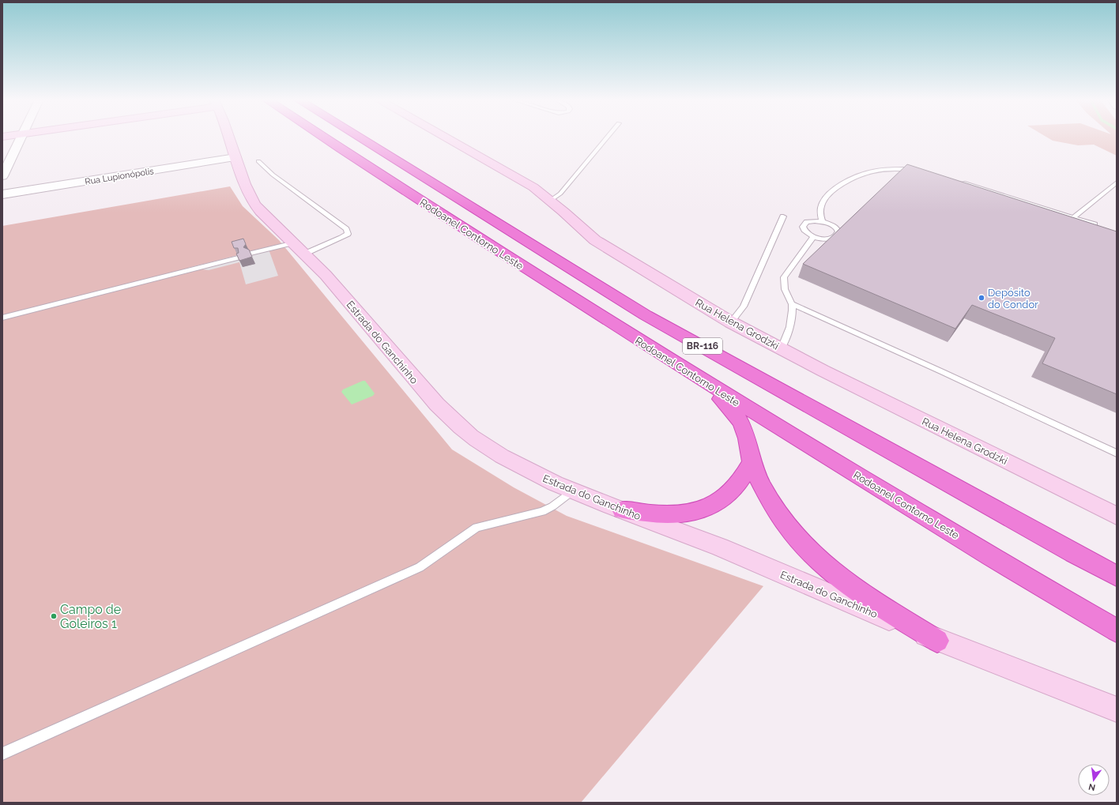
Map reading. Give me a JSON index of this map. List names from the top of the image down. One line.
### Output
{"streets":{"highway":["Rodoanel Contorno Leste","BR-116"],"main road":["Rua Helena Grodzki","Estrada do Ganchinho"],"street":["Rua Lupionópolis"]},"crossings":[["Rua Lupionópolis","Estrada do Ganchinho"]],"places":["Depósito do Condor","Campo de Goleiros 1"],"north":"bottom"}
